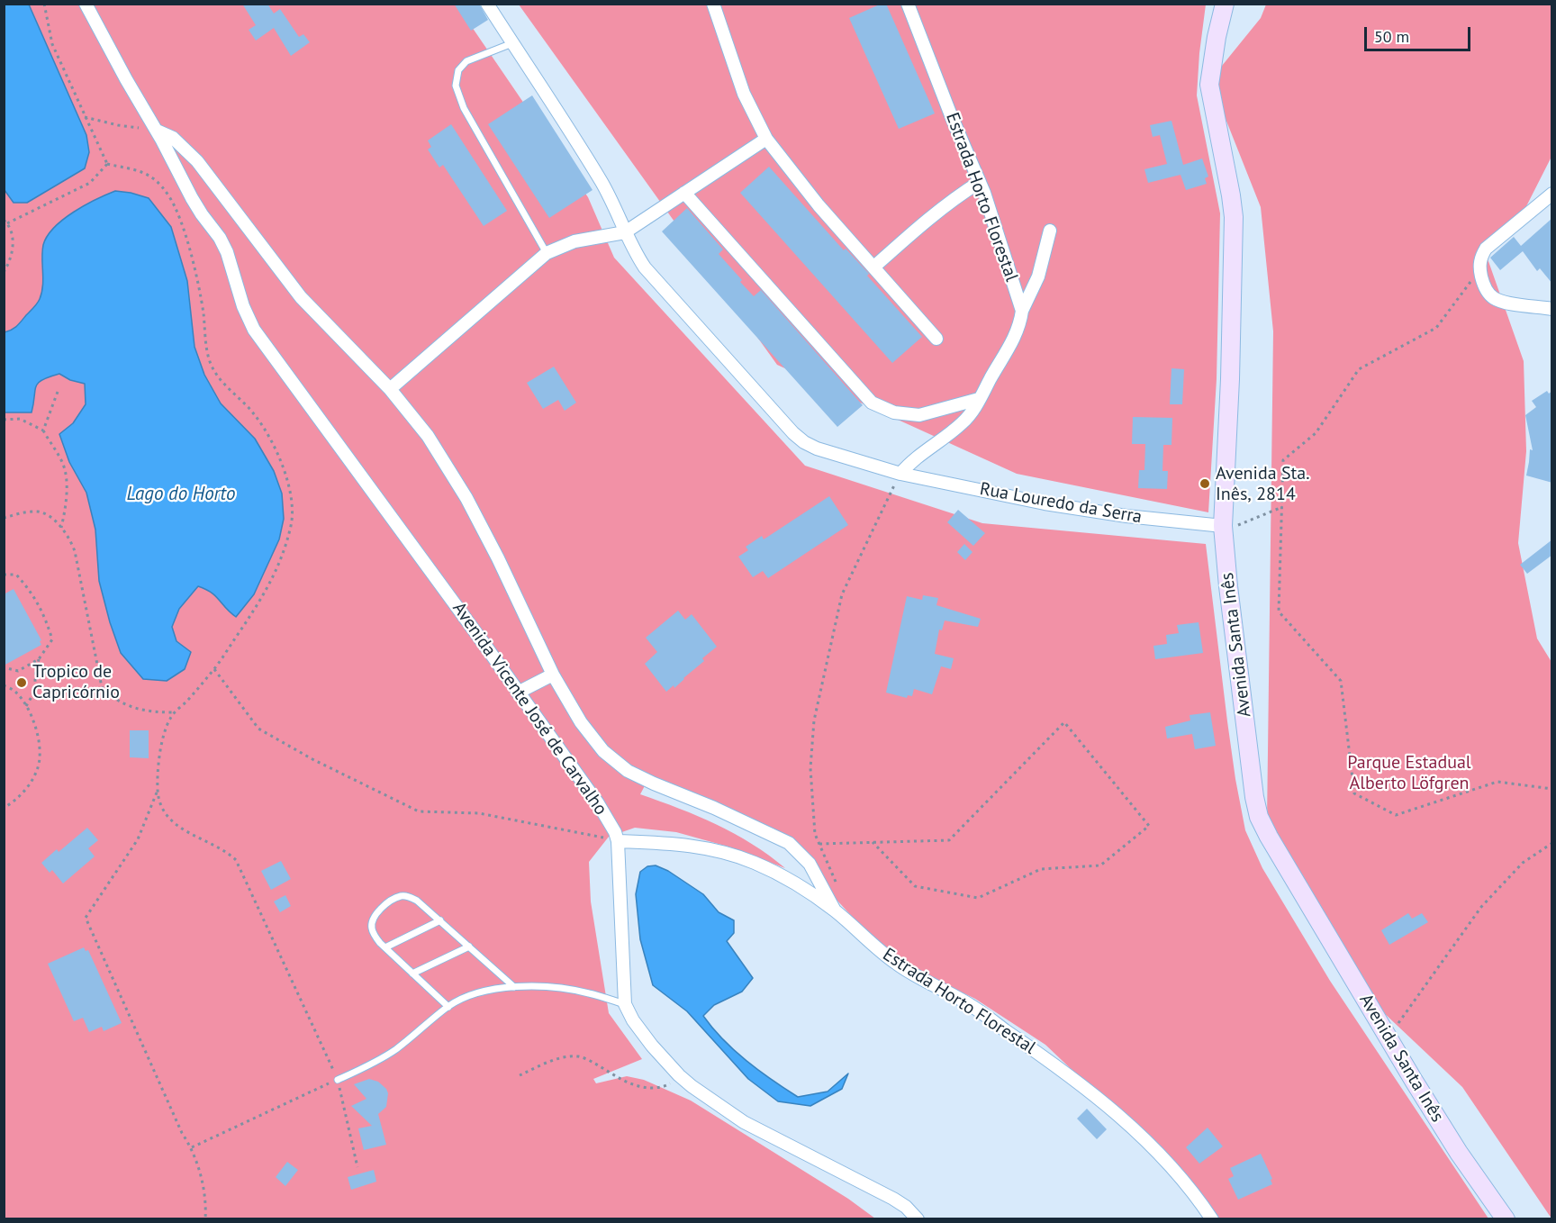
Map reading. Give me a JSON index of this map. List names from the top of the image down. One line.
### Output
{"streets":{"main road":["Avenida Santa Inês"],"street":["Estrada Horto Florestal","Rua Louredo da Serra","Avenida Vicente José de Carvalho"]},"crossings":[["Rua Louredo da Serra","Avenida Santa Inês"]],"water":["Lago do Horto"],"parks":["Parque Estadual Alberto Löfgren"],"places":["Avenida Sta. Inês, 2814","Tropico de Capricórnio"],"scale_bar":"50 m"}
